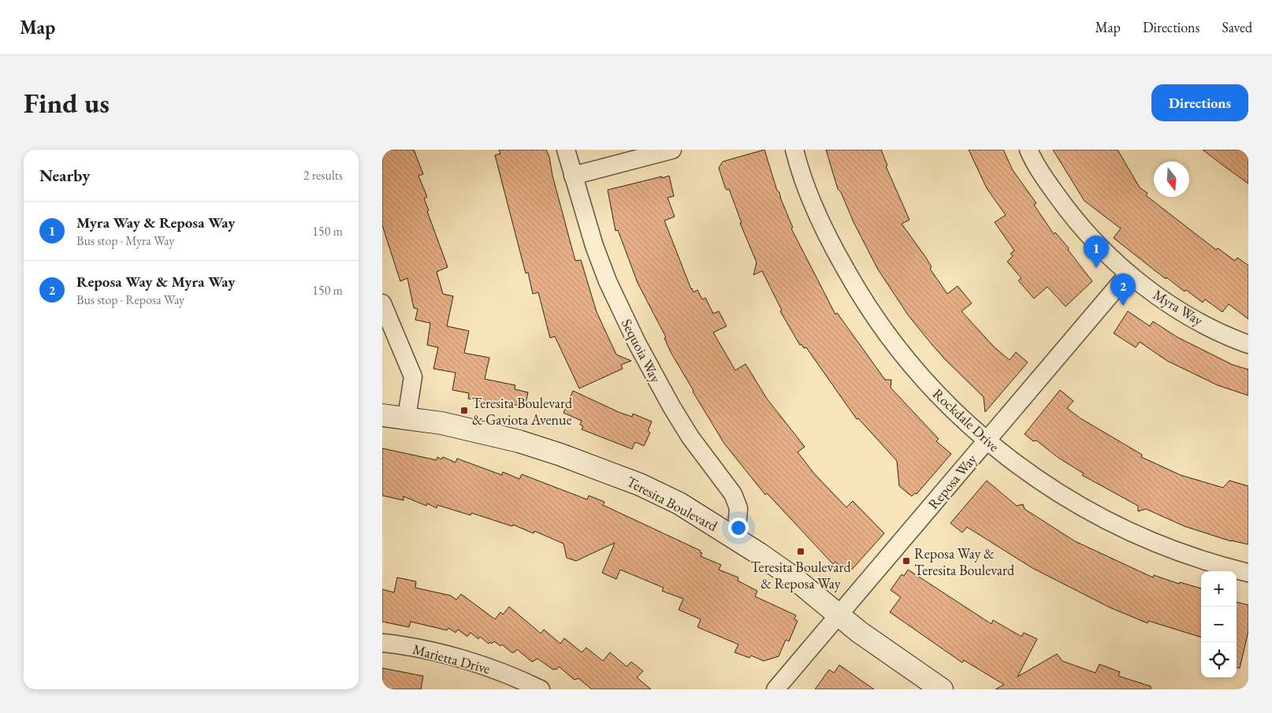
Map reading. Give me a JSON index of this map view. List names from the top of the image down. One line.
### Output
{"streets":{"street":["Myra Way","Sequoia Way","Rockdale Drive","Reposa Way","Teresita Boulevard","Marietta Drive"]},"crossings":[["Myra Way","Reposa Way"],["Sequoia Way","Teresita Boulevard"],["Rockdale Drive","Reposa Way"],["Reposa Way","Teresita Boulevard"]],"places":{"transit":["Teresita Boulevard & Gaviota Avenue","Teresita Boulevard & Reposa Way","Reposa Way & Teresita Boulevard"]},"north":"bottom","page":{"header":"Map","nav":["Map","Directions","Saved"],"buttons":"Directions","title":"Find us","heading":["Nearby","2 results"],"list":[{"mark":"1","name":"Myra Way & Reposa Way","note":"Bus stop · Myra Way","value":"150 m"},{"mark":"2","name":"Reposa Way & Myra Way","note":"Bus stop · Reposa Way","value":"150 m"}],"pins":["1","2"],"map_buttons":["+","−"]}}
